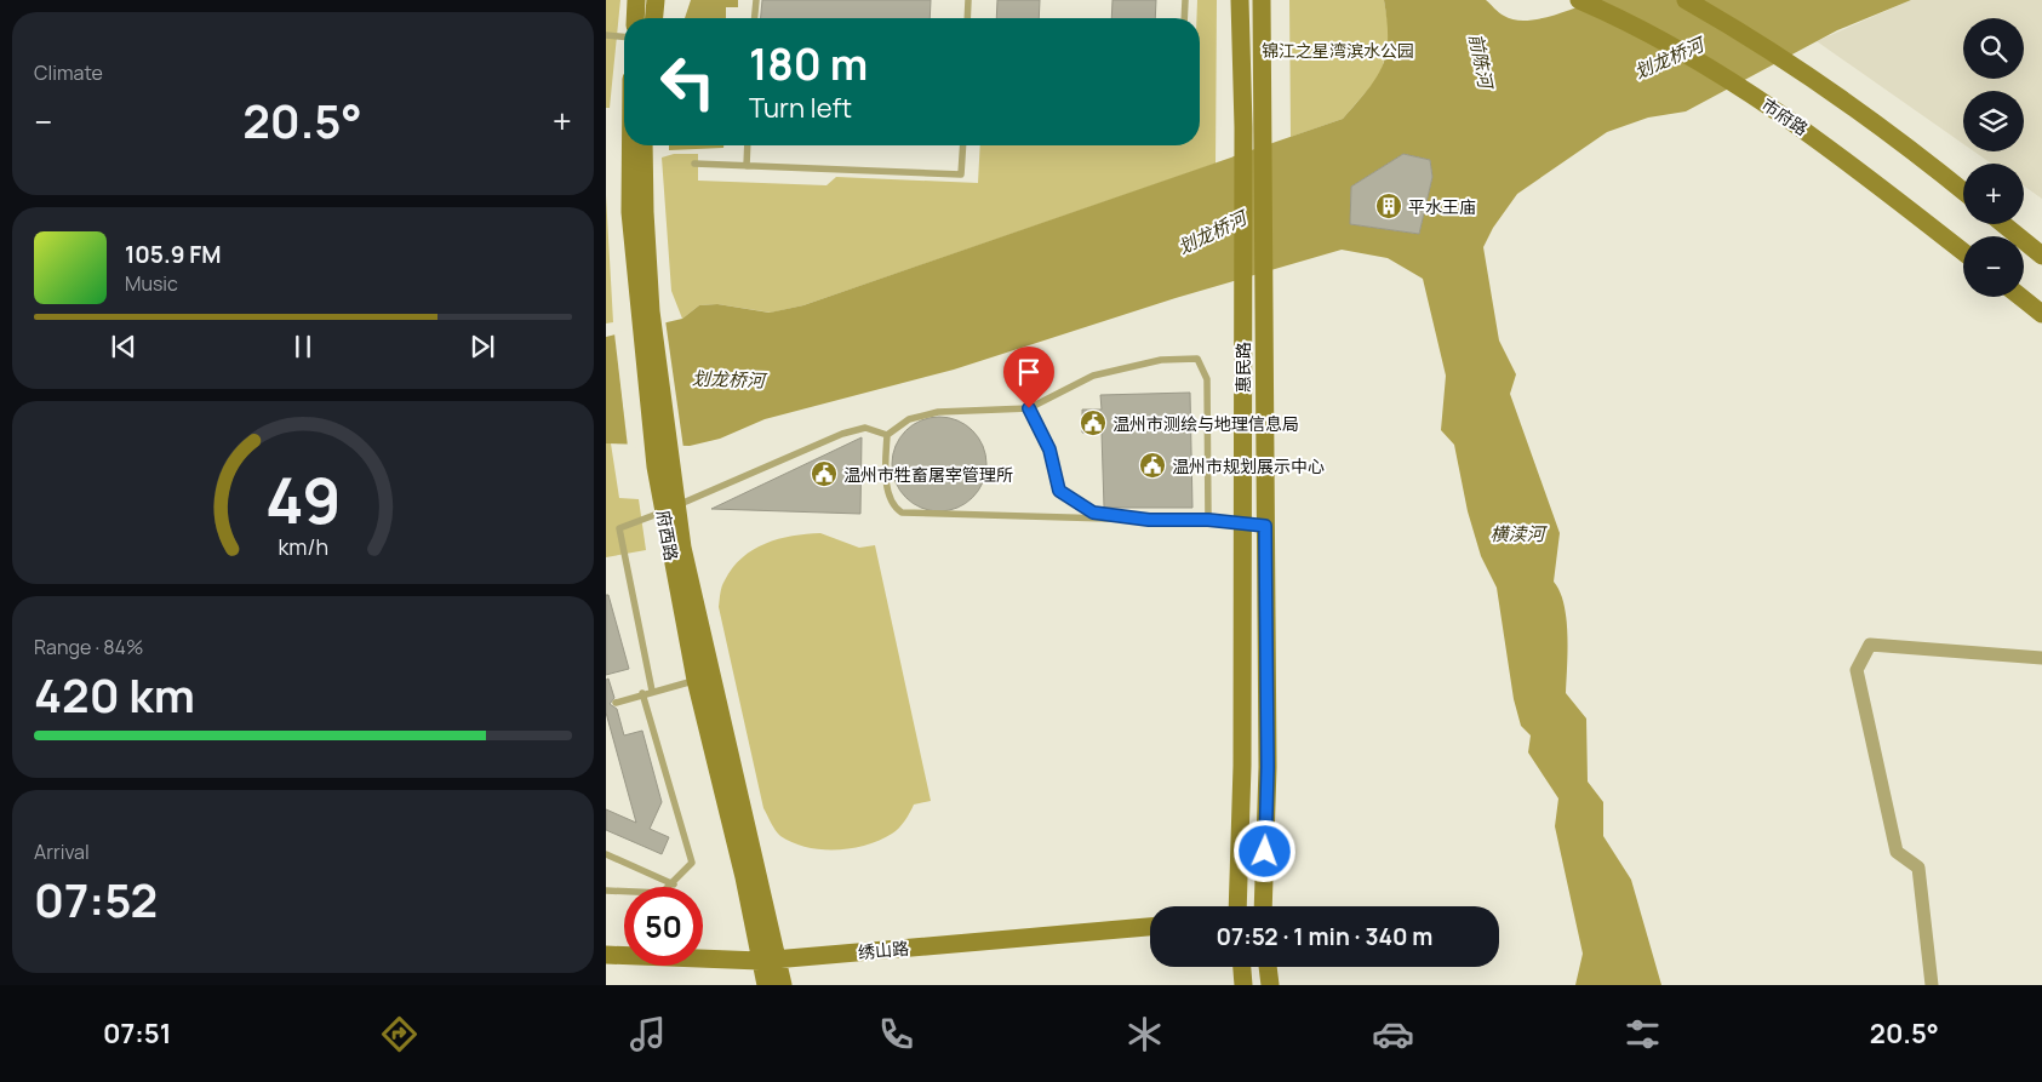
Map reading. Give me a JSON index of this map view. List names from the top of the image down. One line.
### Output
{"streets":{"main road":["市府路","惠民路","府西路","绣山路"]},"crossings":[["府西路","绣山路"]],"water":["划龙桥河","前陈河","横渎河"],"parks":["锦江之星湾滨水公园"],"places":{"building":["平水王庙"],"public building":["温州市测绘与地理信息局","温州市规划展示中心","温州市牲畜屠宰管理所"]},"page":{"tile":["Climate",["Range · 84%","420 km"],["Arrival","07:52"]],"map_buttons":["+","−"],"turn":["180 m","Turn left"],"heat":["−","20.5°","+"],"song":["105.9 FM","Music"],"limit":"50","trip":"07:52 · 1 min · 340 m","tabs":["07:51","20.5°"],"gauge":["49","km/h"]}}
